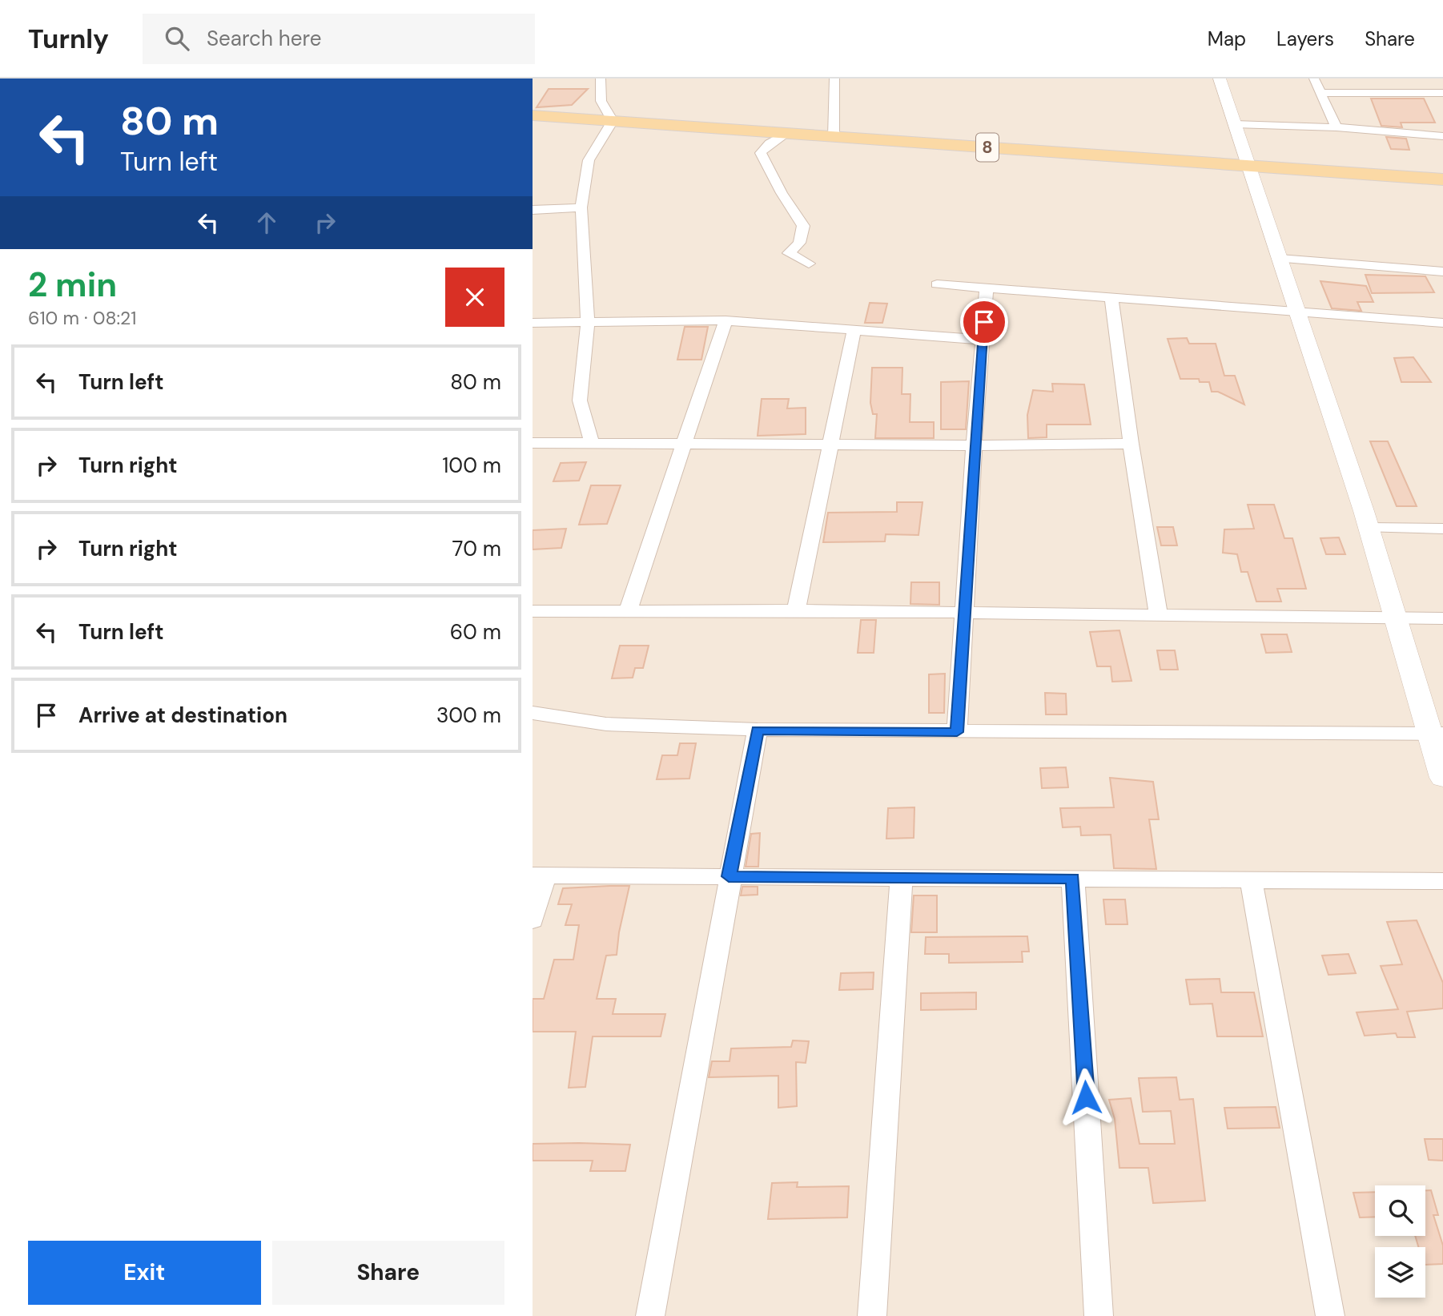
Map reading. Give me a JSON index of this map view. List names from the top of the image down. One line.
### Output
{"streets":{"main road":["8"]},"page":{"header":"Turnly","search":"Search here","nav":["Map","Layers","Share"],"turn":["80 m","Turn left"],"heading":["2 min","610 m · 08:21"],"list":[{"name":"Turn left","value":"80 m"},{"name":"Turn right","value":"100 m"},{"name":"Turn right","value":"70 m"},{"name":"Turn left","value":"60 m"},{"name":"Arrive at destination","value":"300 m"}],"buttons":["Exit","Share"]}}
